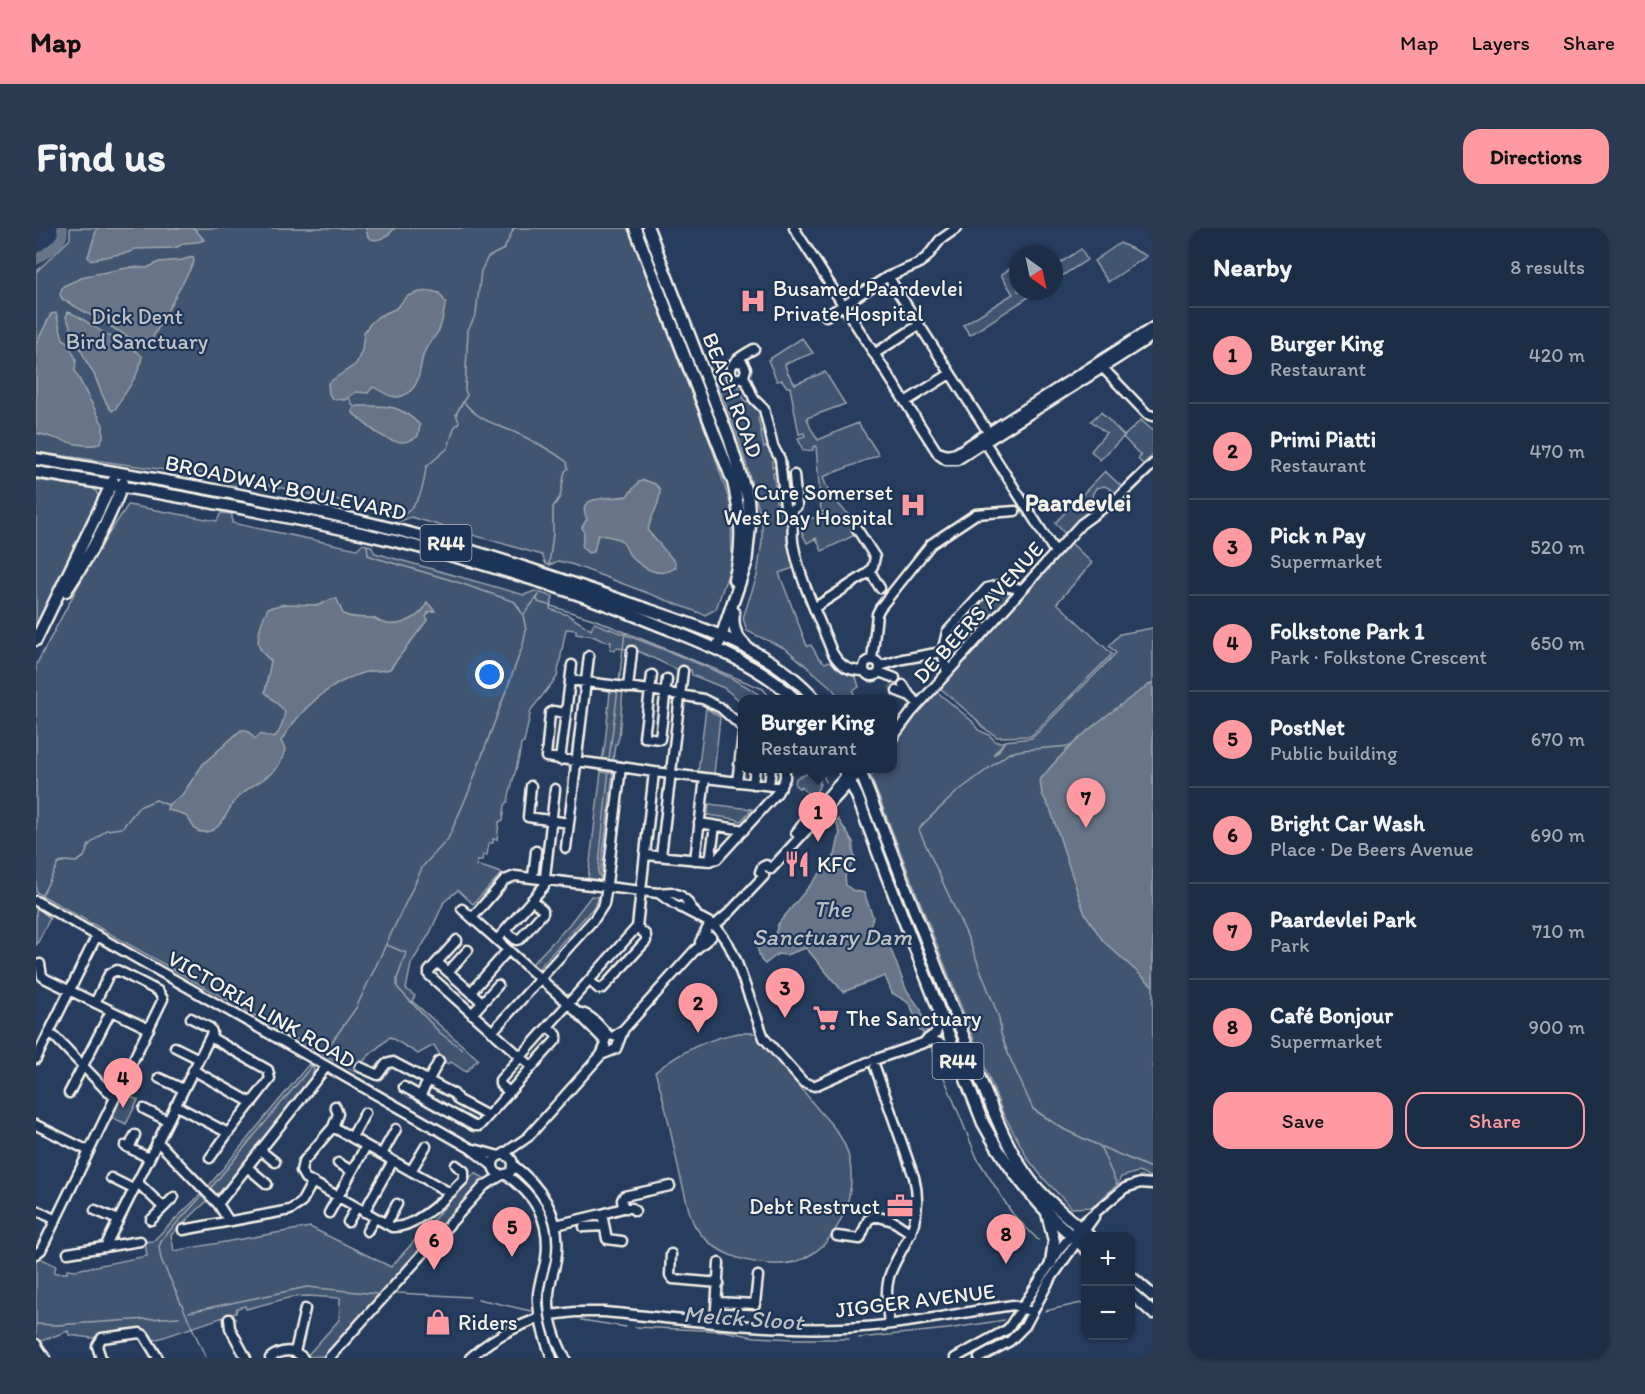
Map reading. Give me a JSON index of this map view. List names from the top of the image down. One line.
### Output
{"streets":{"main road":["BEACH ROAD","BROADWAY BOULEVARD","R44"],"street":["DE BEERS AVENUE","VICTORIA LINK ROAD","JIGGER AVENUE"]},"crossings":[["BEACH ROAD","BROADWAY BOULEVARD"]],"districts":["Paardevlei"],"water":["The Sanctuary Dam","Melck Sloot"],"parks":["Dick Dent Bird Sanctuary"],"places":{"hospital":["Busamed Paardevlei Private Hospital","Cure Somerset West Day Hospital"],"restaurant":["KFC"],"supermarket":["The Sanctuary"],"office":["Debt Restruct"],"shop":["Riders"]},"north":"bottom right","page":{"header":"Map","nav":["Map","Layers","Share"],"buttons":["Directions",["Save","Share"]],"title":"Find us","heading":["Nearby","8 results"],"list":[{"mark":"1","name":"Burger King","note":"Restaurant","value":"420 m"},{"mark":"2","name":"Primi Piatti","note":"Restaurant","value":"470 m"},{"mark":"3","name":"Pick n Pay","note":"Supermarket","value":"520 m"},{"mark":"4","name":"Folkstone Park 1","note":"Park · Folkstone Crescent","value":"650 m"},{"mark":"5","name":"PostNet","note":"Public building","value":"670 m"},{"mark":"6","name":"Bright Car Wash","note":"Place · De Beers Avenue","value":"690 m"},{"mark":"7","name":"Paardevlei Park","note":"Park","value":"710 m"},{"mark":"8","name":"Café Bonjour","note":"Supermarket","value":"900 m"}],"popup":["Burger King","Restaurant"],"pins":["7","1","3","2","4","5","8","6"],"map_buttons":["+","−"]}}
